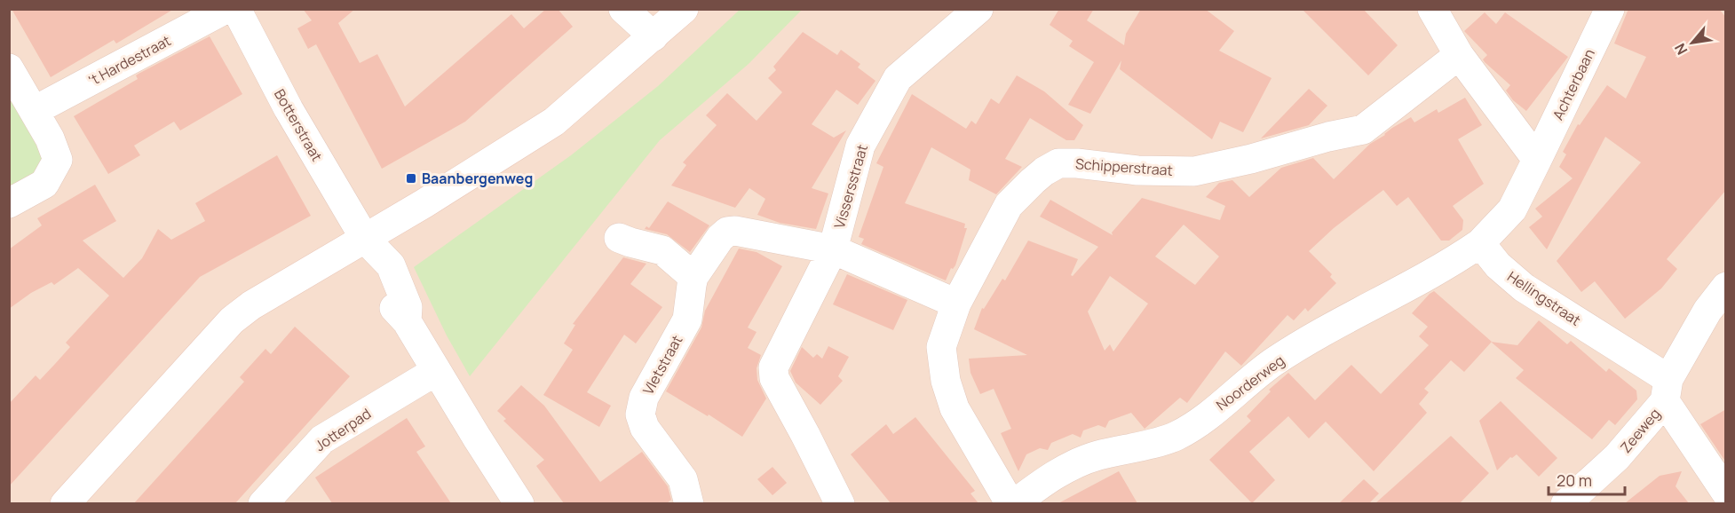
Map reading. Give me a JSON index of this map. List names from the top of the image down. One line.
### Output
{"streets":{"street":["'t Hardestraat","Achterbaan","Botterstraat","Schipperstraat","Vissersstraat","Hellingstraat","Vletstraat","Noorderweg","Jotterpad","Zeeweg"]},"crossings":[["Botterstraat","Jotterpad"],["Schipperstraat","Noorderweg"],["Vissersstraat","Vletstraat"],["Hellingstraat","Noorderweg"],["Hellingstraat","Zeeweg"]],"places":{"transit":["Baanbergenweg"]},"scale_bar":"20 m","north":"bottom left"}
